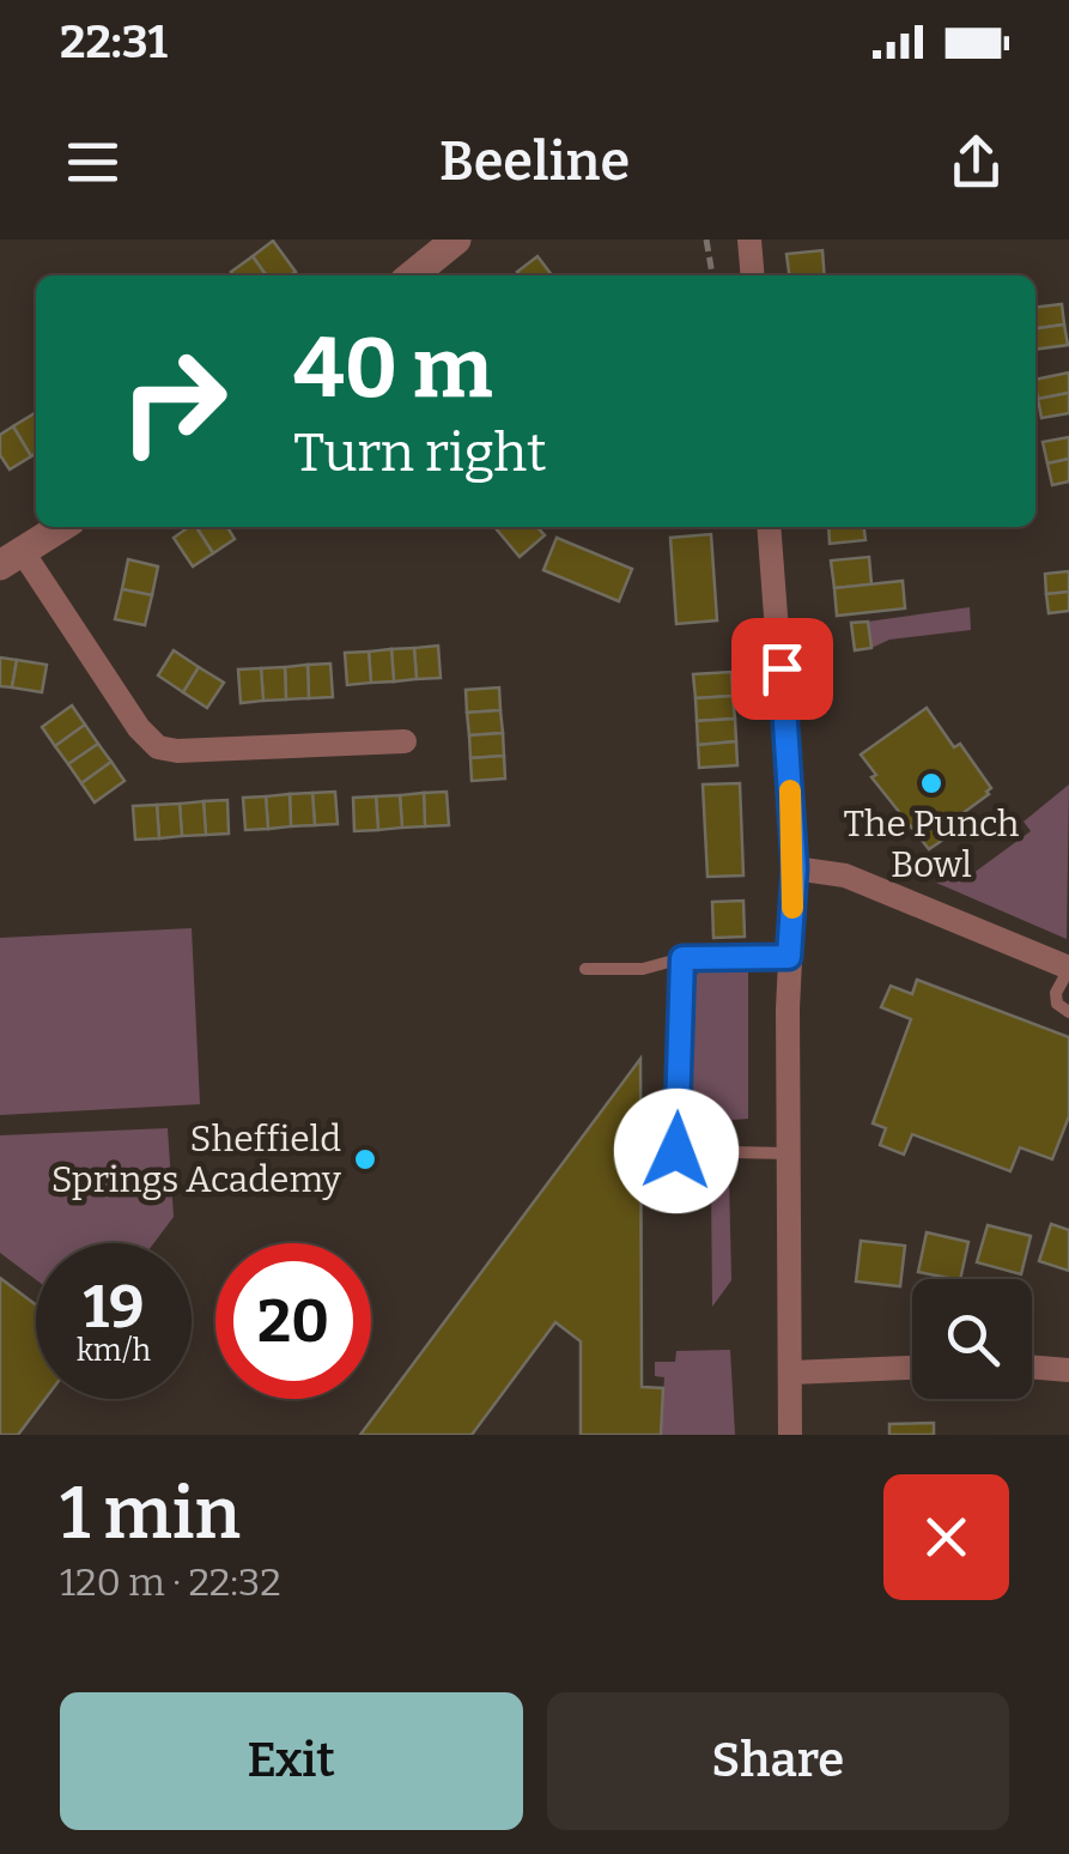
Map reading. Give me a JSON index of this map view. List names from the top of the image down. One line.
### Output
{"places":["The Punch Bowl","Sheffield Springs Academy"],"page":{"status":"22:31","header":"Beeline","turn":["40 m","Turn right"],"speed":"19 km/h","limit":"20","heading":["1 min","120 m · 22:32"],"buttons":["Exit","Share"]}}
